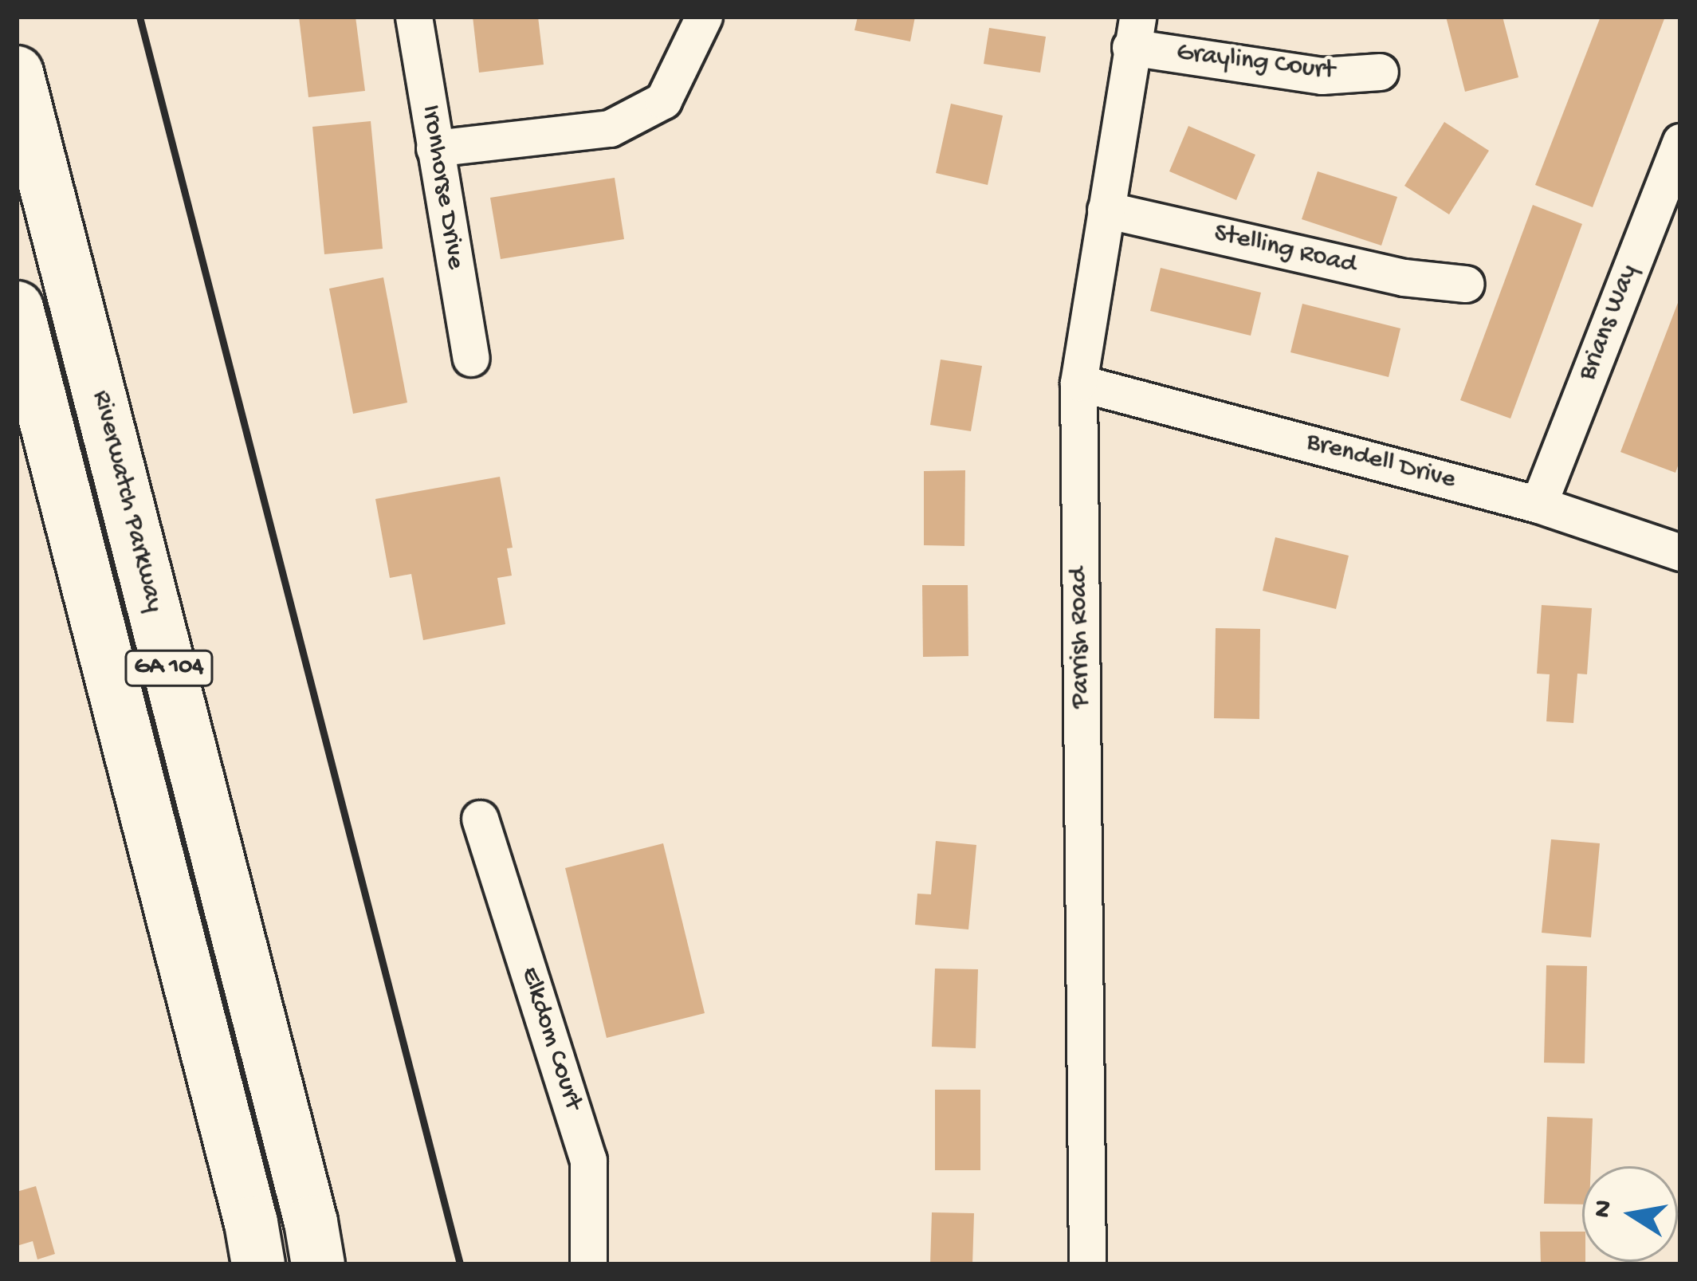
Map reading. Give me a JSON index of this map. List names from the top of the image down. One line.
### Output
{"streets":{"main road":["Riverwatch Parkway","GA 104"],"street":["Grayling Court","Ironhorse Drive","Stelling Road","Brians Way","Brendell Drive","Parrish Road","Elkdom Court"]},"crossings":[["Grayling Court","Parrish Road"],["Stelling Road","Parrish Road"],["Brians Way","Brendell Drive"],["Brendell Drive","Parrish Road"]],"north":"left"}
